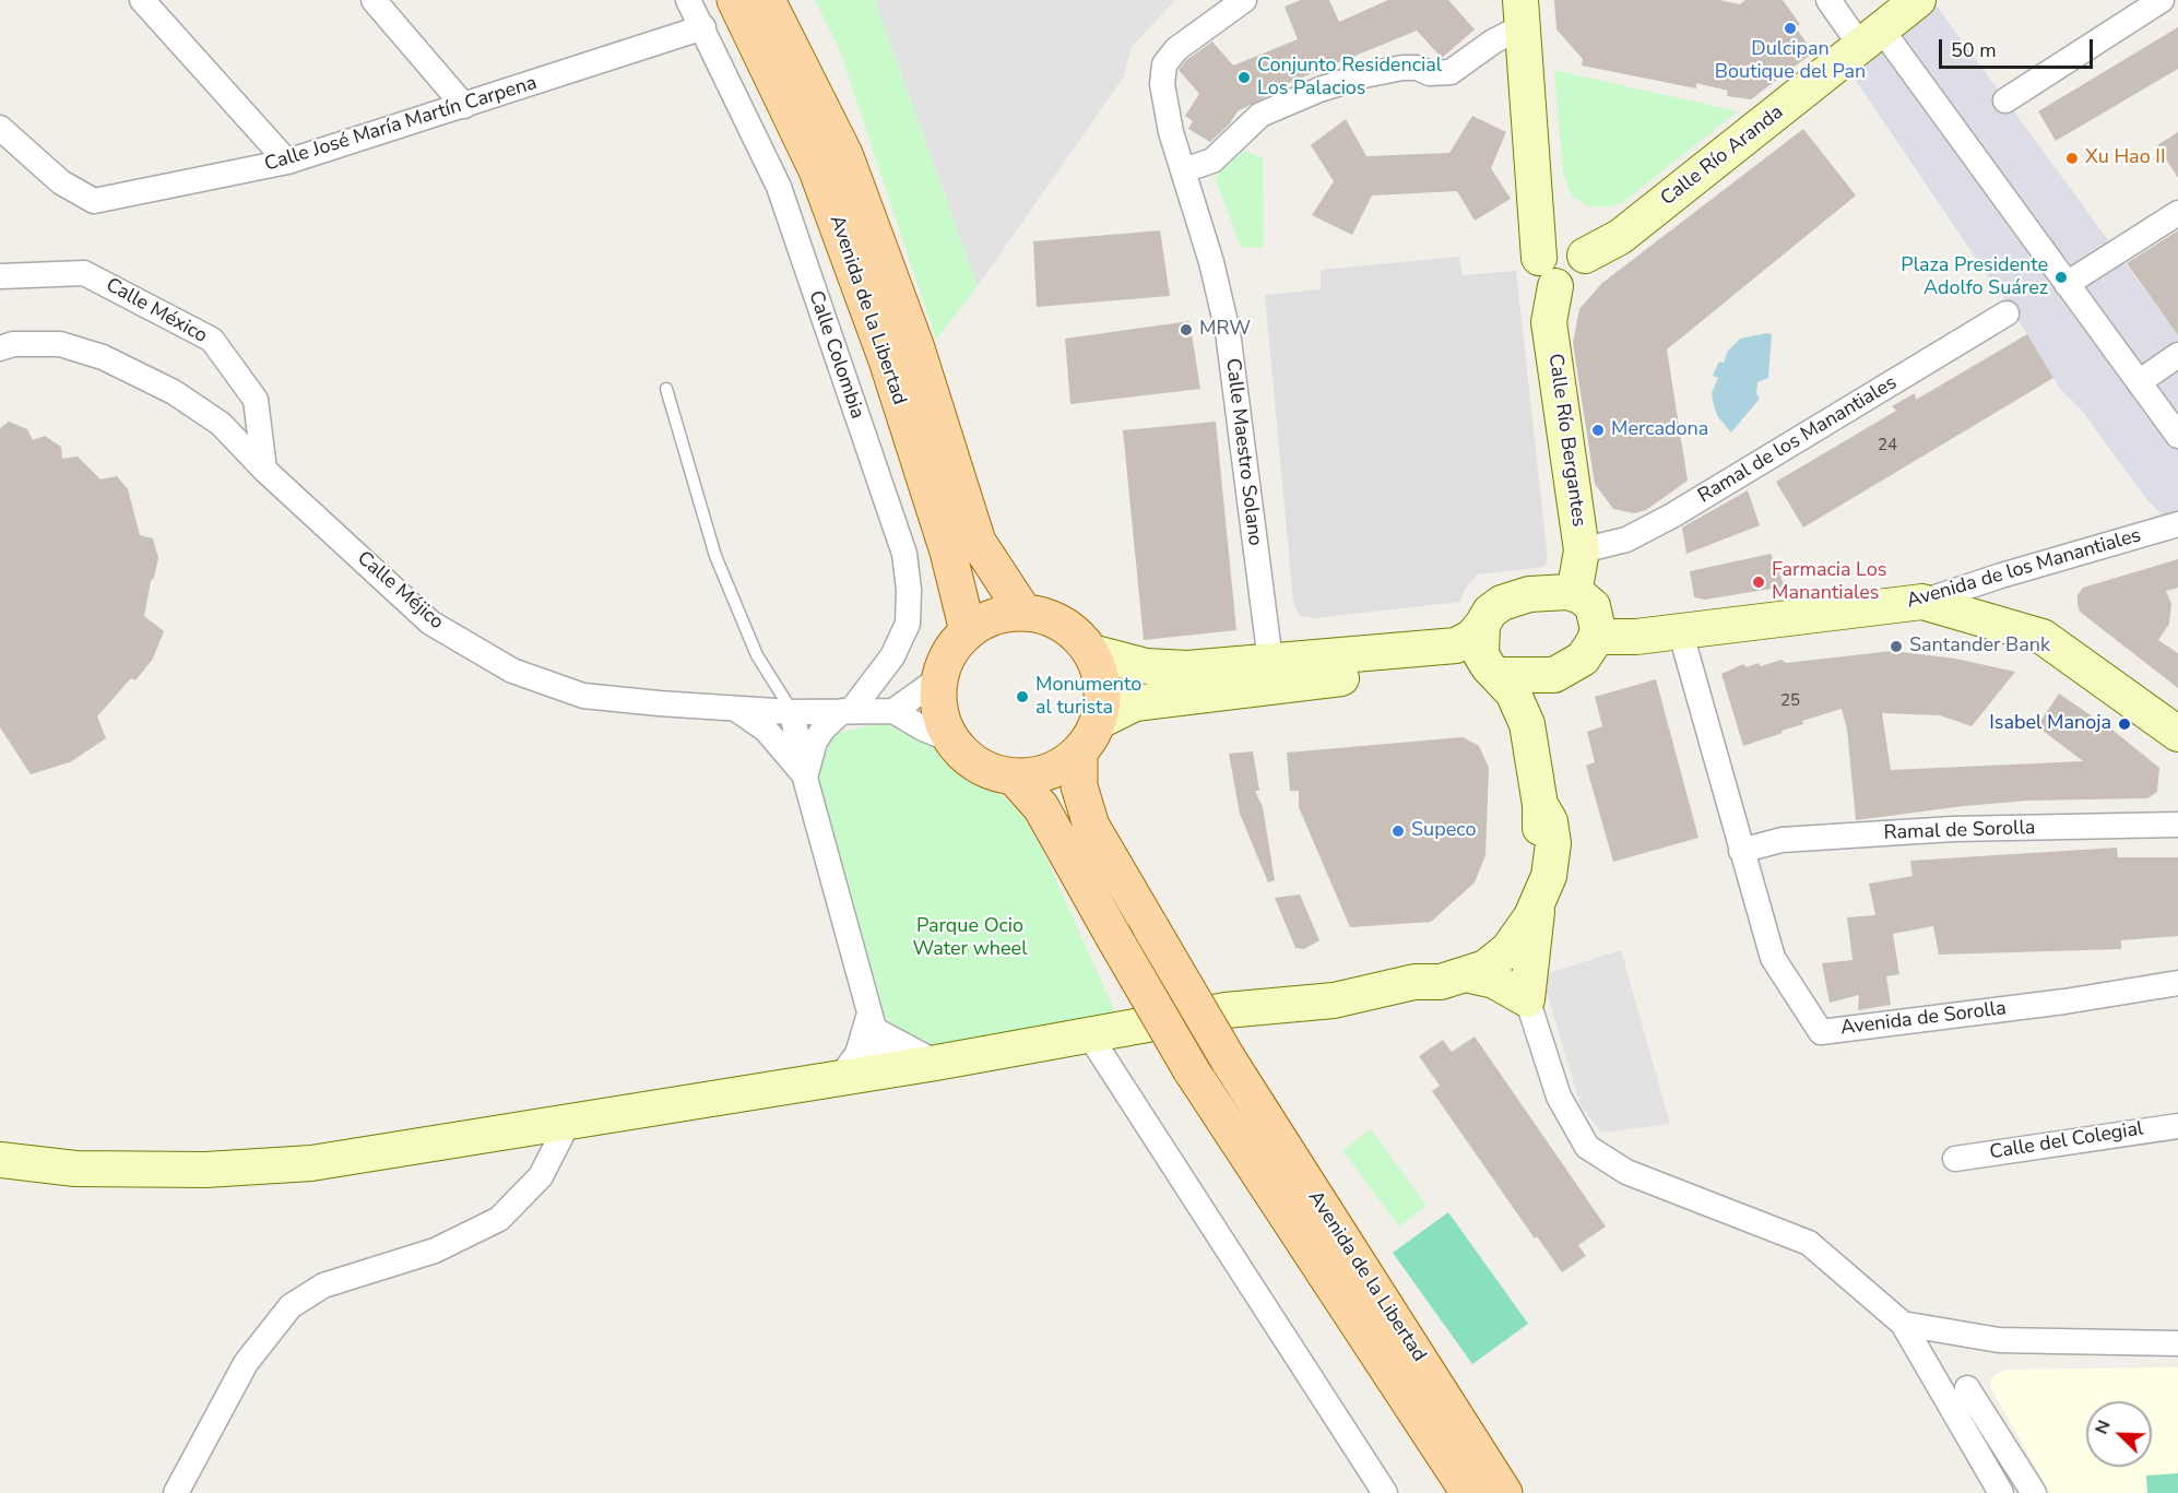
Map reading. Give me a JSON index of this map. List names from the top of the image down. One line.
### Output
{"streets":{"main road":["Calle Río Aranda","Avenida de la Libertad","Calle Río Bergantes","Avenida de los Manantiales"],"street":["Calle José María Martín Carpena","Calle México","Calle Colombia","Ramal de los Manantiales","Calle Maestro Solano","Calle Méjico","Ramal de Sorolla","Avenida de Sorolla","Calle del Colegial"]},"crossings":[["Calle José María Martín Carpena","Calle Colombia"],["Calle Río Aranda","Calle Río Bergantes"],["Calle México","Calle Méjico"],["Calle Colombia","Calle Méjico"],["Calle Río Bergantes","Ramal de los Manantiales"],["Calle Río Bergantes","Avenida de los Manantiales"],["Avenida de los Manantiales","Avenida de Sorolla"],["Ramal de Sorolla","Avenida de Sorolla"]],"parks":["Parque Ocio Water wheel"],"places":["Dulcipan Boutique del Pan","Conjunto Residencial Los Palacios","Xu Hao II","Plaza Presidente Adolfo Suárez","MRW","Mercadona","Farmacia Los Manantiales","Santander Bank","Monumento al turista","Isabel Manoja","Supeco"],"house_numbers":["24","25"],"scale_bar":"50 m","north":"top left"}
